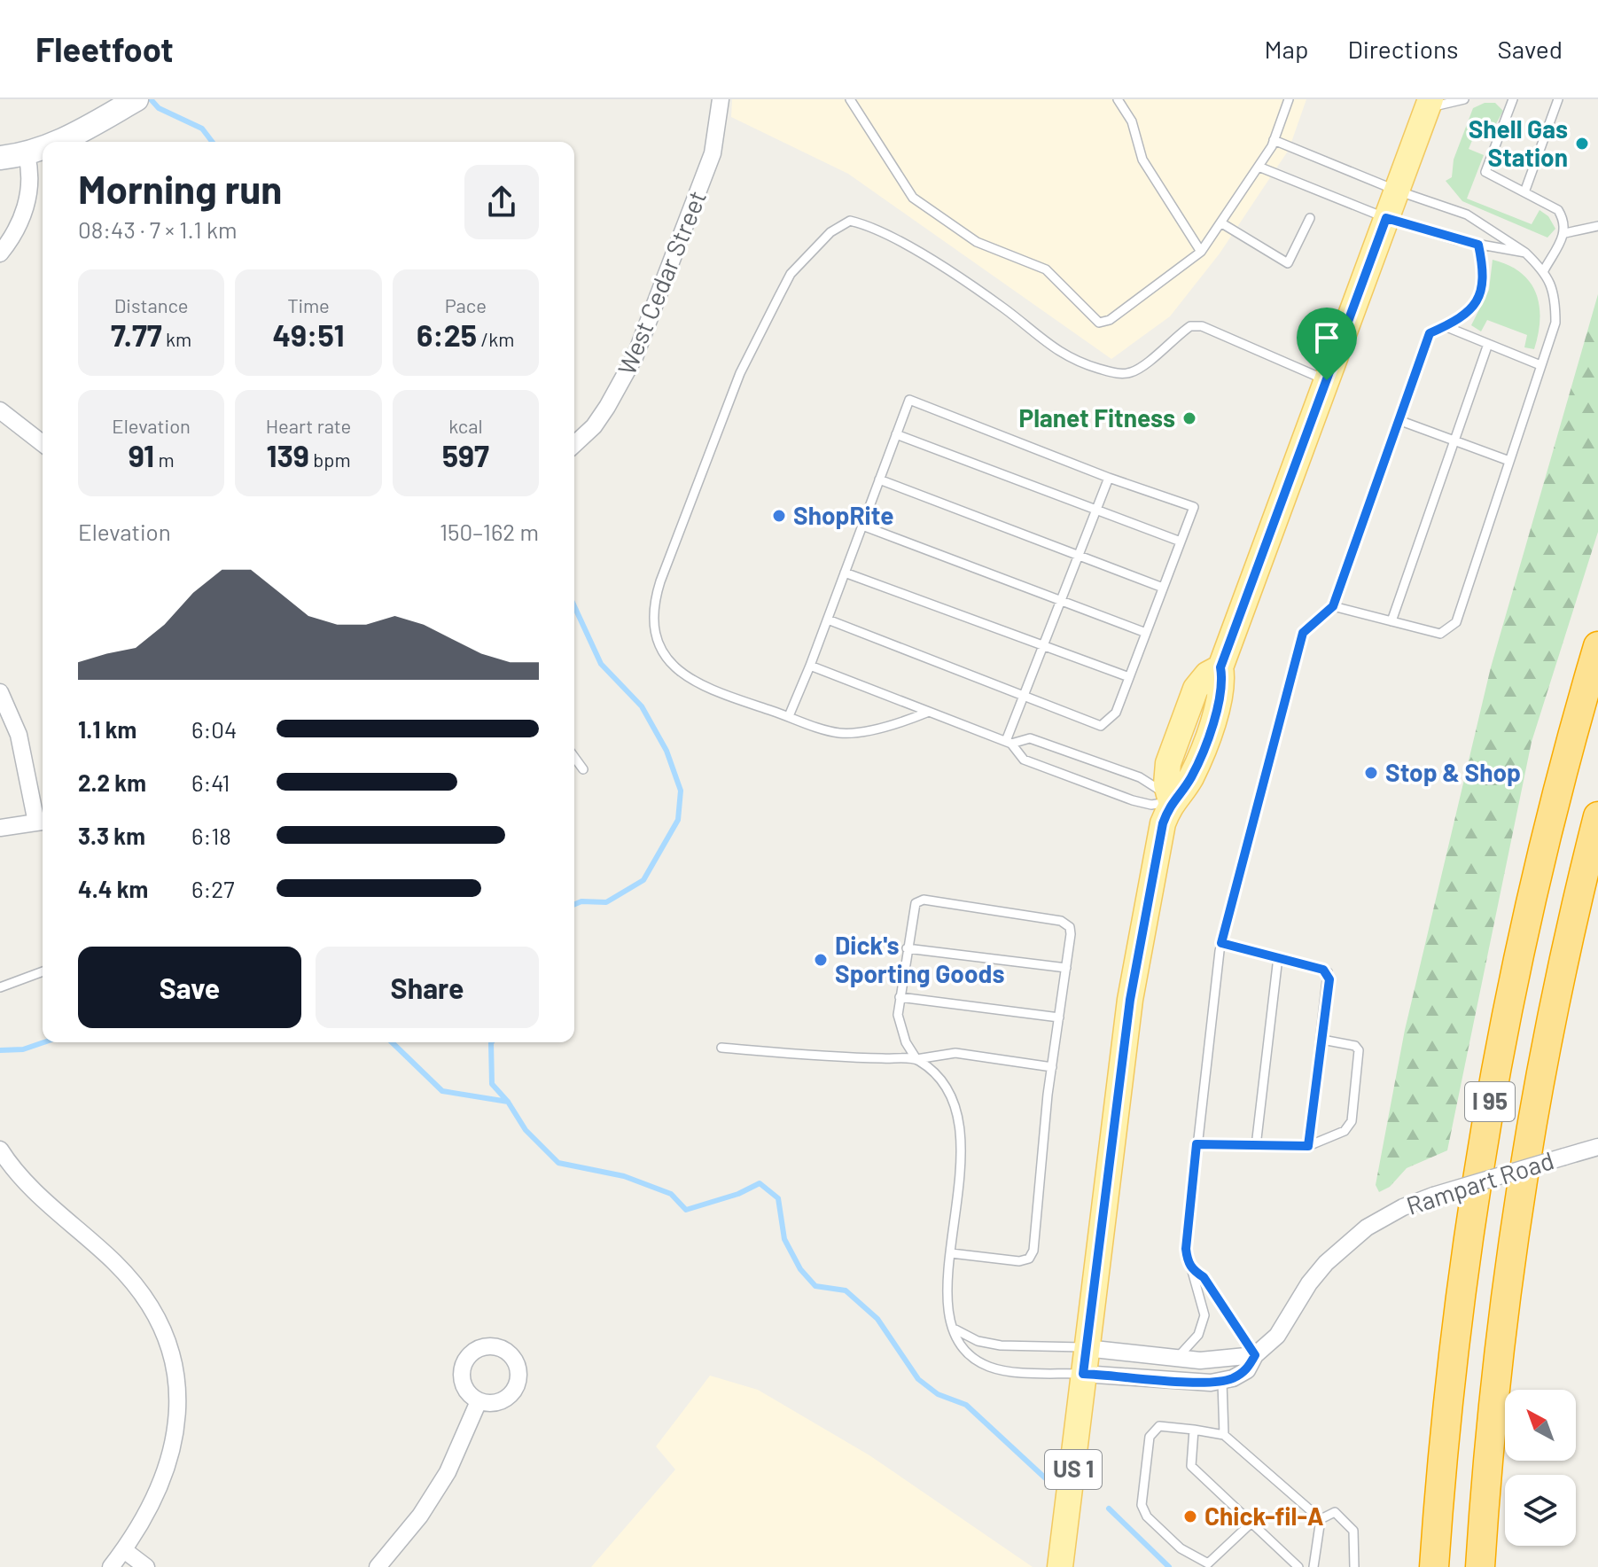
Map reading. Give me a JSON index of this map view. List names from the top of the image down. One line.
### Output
{"streets":{"highway":["I 95"],"main road":["US 1"],"street":["West Cedar Street","Rampart Road"]},"places":["Shell Gas Station","Planet Fitness","ShopRite","Stop & Shop","Dick's Sporting Goods","Chick-fil-A"],"north":"top left","page":{"header":"Fleetfoot","nav":["Map","Directions","Saved"],"heading":["Morning run","08:43 · 7 × 1.1 km"],"stats":[["Distance","7.77 km"],["Time","49:51"],["Pace","6:25 /km"],["Elevation","91 m"],["Heart rate","139 bpm"],["kcal","597"]],"chart":["Elevation","150–162 m"],"list":[{"name":"1.1 km","note":"6:04"},{"name":"2.2 km","note":"6:41"},{"name":"3.3 km","note":"6:18"},{"name":"4.4 km","note":"6:27"}],"buttons":["Save","Share"]}}
